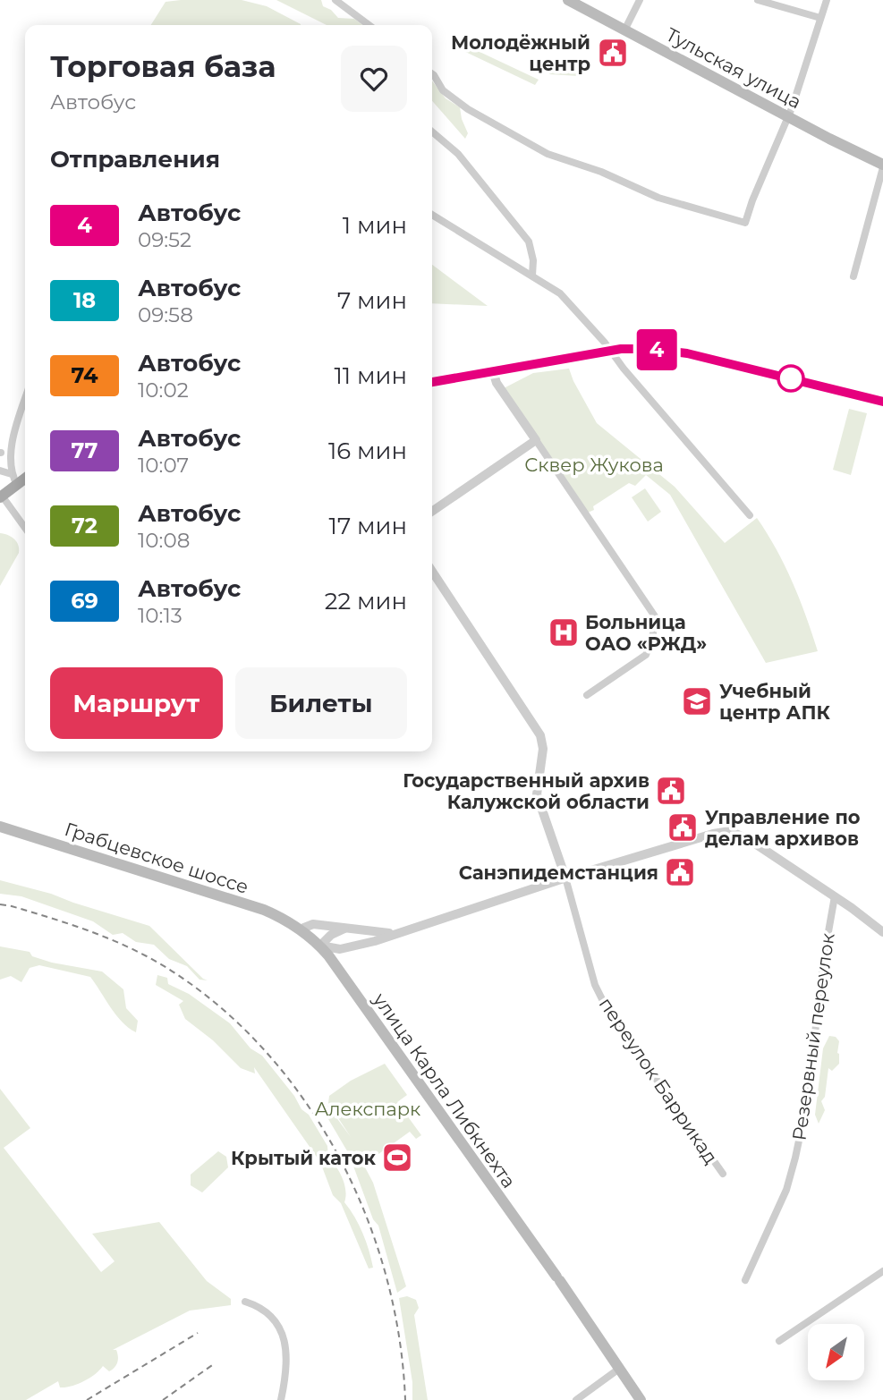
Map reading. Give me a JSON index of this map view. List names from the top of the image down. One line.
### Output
{"streets":{"main road":["Тульская улица","Грабцевское шоссе","улица Карла Либкнехта"],"street":["Резервный переулок","переулок Баррикад"]},"crossings":[["Грабцевское шоссе","улица Карла Либкнехта"]],"parks":["Сквер Жукова","Алекспарк"],"places":{"public building":["Молодёжный центр","Государственный архив Калужской области","Управление по делам архивов","Санэпидемстанция"],"hospital":["Больница ОАО «РЖД»"],"school or university":["Учебный центр АПК"],"sports":["Крытый каток"]},"lines":["bus line 4"],"north":"bottom left","page":{"on_map":"4","heading":[["Торговая база","Автобус"],"Отправления"],"list":[{"mark":"4","name":"Автобус","note":"09:52","value":"1 мин"},{"mark":"18","name":"Автобус","note":"09:58","value":"7 мин"},{"mark":"74","name":"Автобус","note":"10:02","value":"11 мин"},{"mark":"77","name":"Автобус","note":"10:07","value":"16 мин"},{"mark":"72","name":"Автобус","note":"10:08","value":"17 мин"},{"mark":"69","name":"Автобус","note":"10:13","value":"22 мин"}],"buttons":["Маршрут","Билеты"]}}
